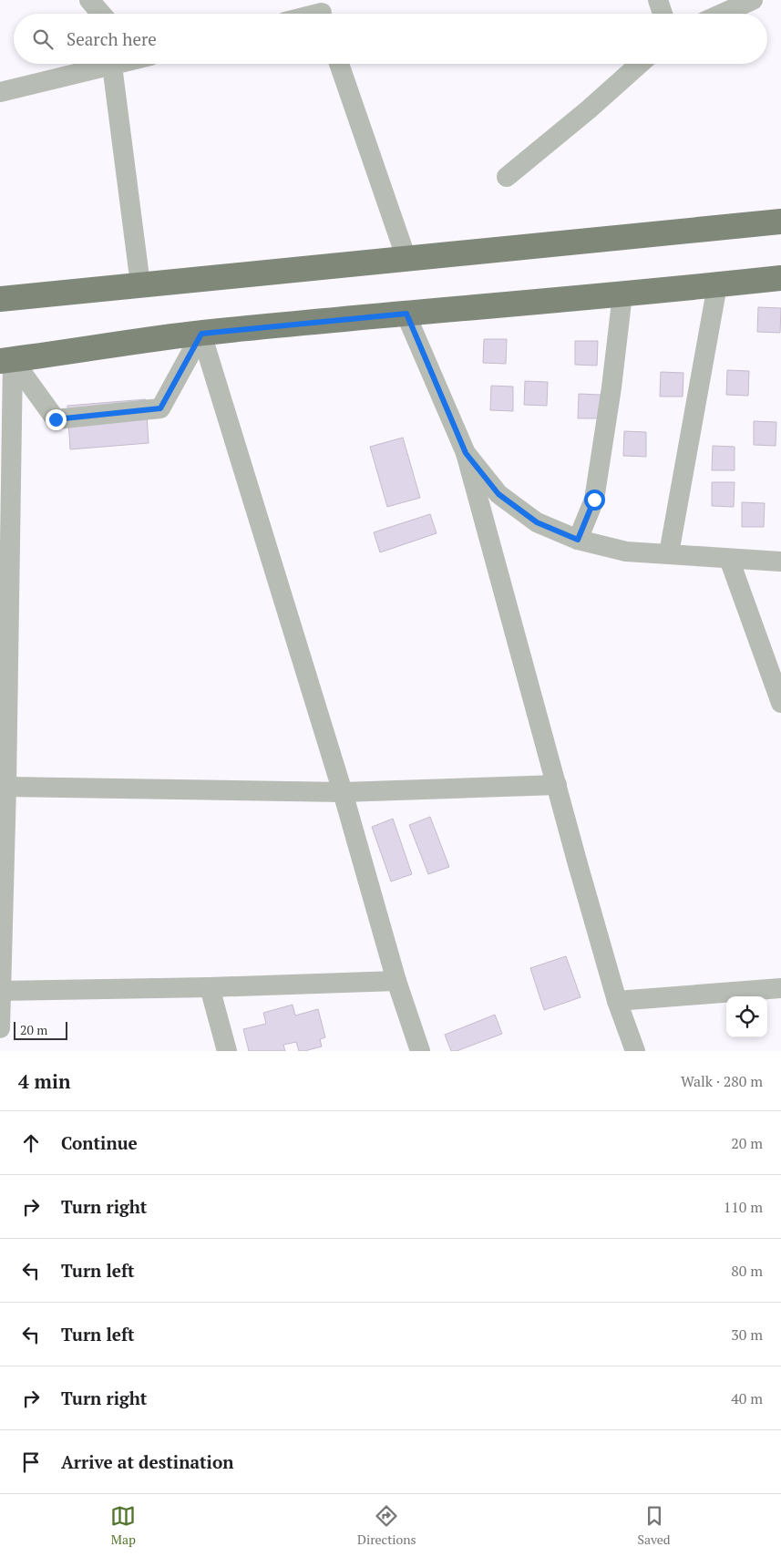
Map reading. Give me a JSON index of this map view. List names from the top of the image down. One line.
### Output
{"scale_bar":"20 m","page":{"search":"Search here","scale":"20 m","heading":["4 min","Walk · 280 m"],"list":[["Continue","20 m"],["Turn right","110 m"],["Turn left","80 m"],["Turn left","30 m"],["Turn right","40 m"],"Arrive at destination"],"nav":["Map","Directions","Saved"]}}
